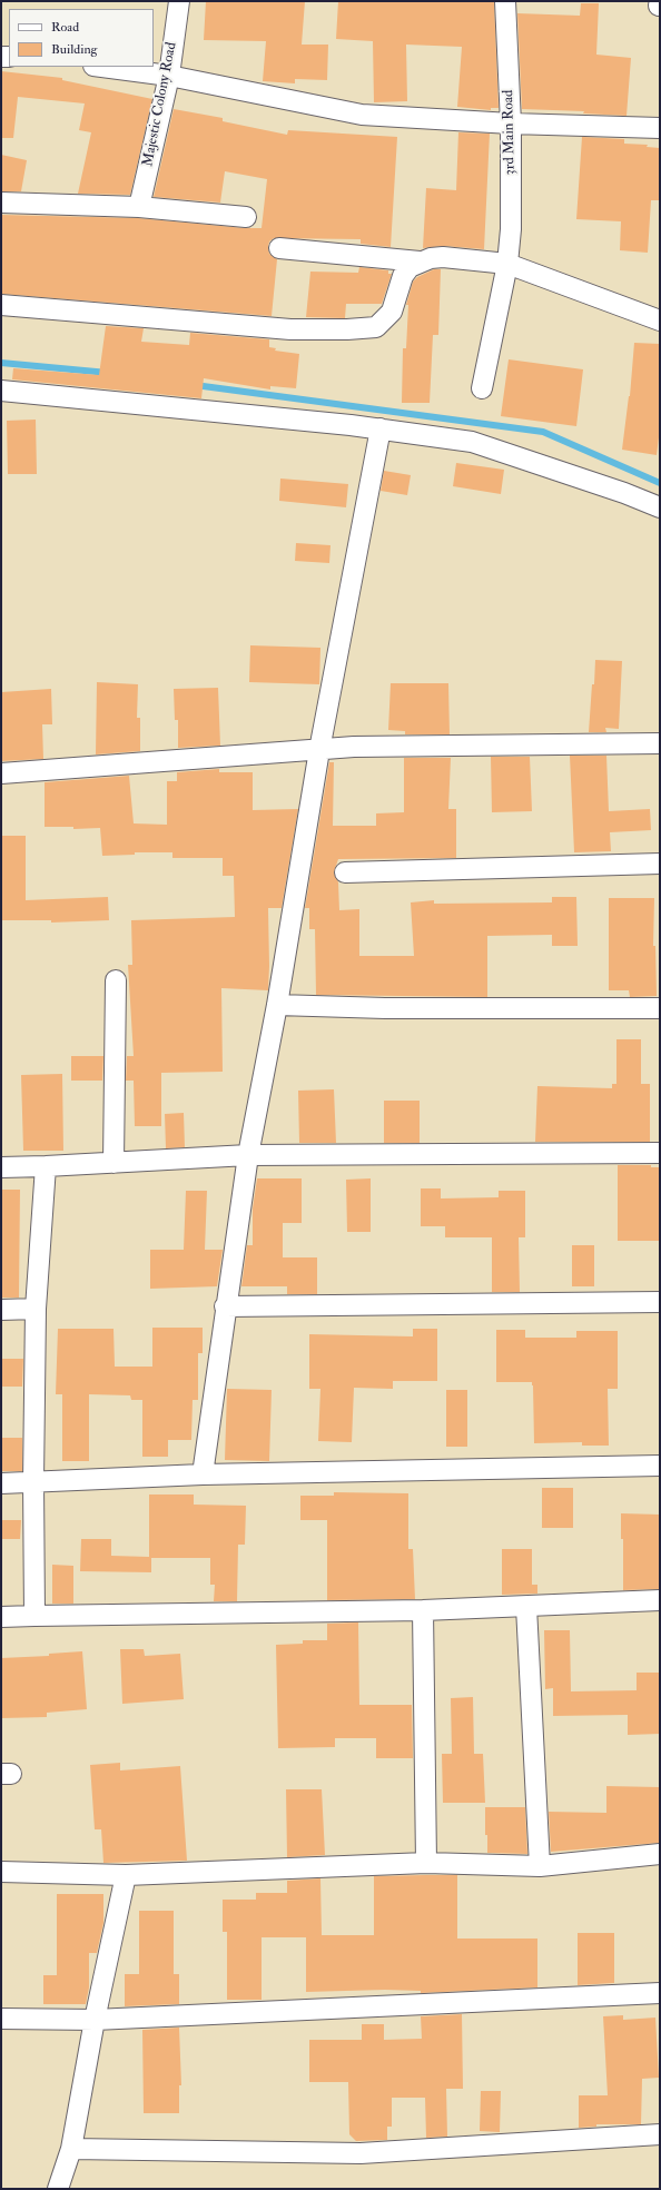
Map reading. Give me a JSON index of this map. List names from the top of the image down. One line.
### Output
{"streets":{"street":["Majestic Colony Road","3rd Main Road"]},"legend":["Road","Building"]}
